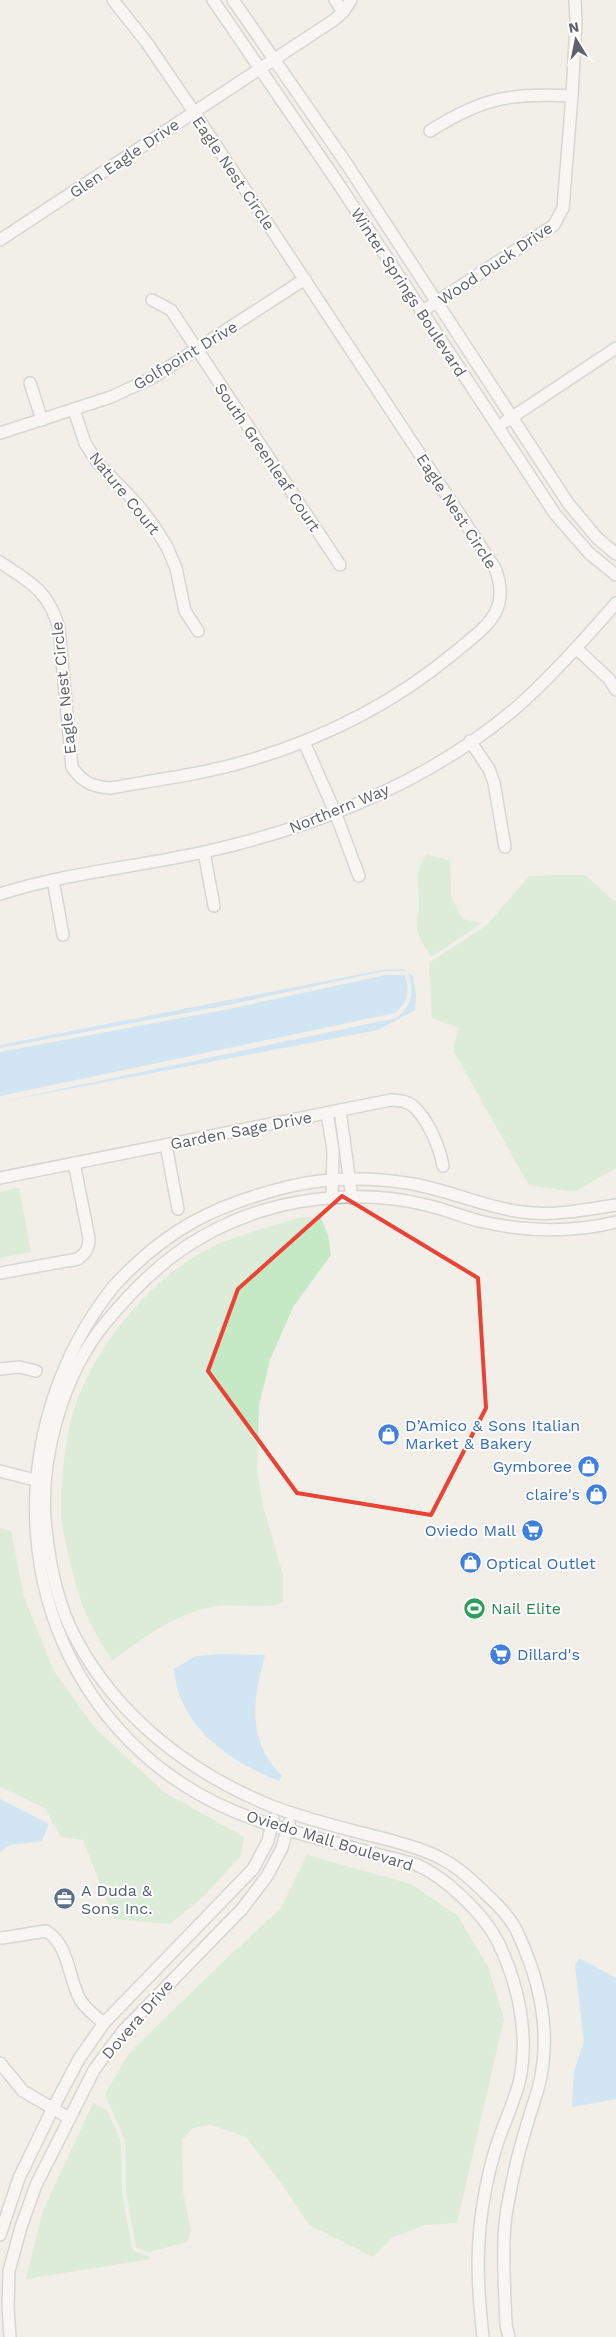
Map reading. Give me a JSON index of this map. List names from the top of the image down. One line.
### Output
{"streets":{"street":["Glen Eagle Drive","Eagle Nest Circle","Wood Duck Drive","Winter Springs Boulevard","Golfpoint Drive","South Greenleaf Court","Nature Court","Northern Way","Garden Sage Drive","Oviedo Mall Boulevard","Dovera Drive"]},"crossings":[["Glen Eagle Drive","Eagle Nest Circle"],["Glen Eagle Drive","Winter Springs Boulevard"],["Eagle Nest Circle","Golfpoint Drive"],["Wood Duck Drive","Winter Springs Boulevard"],["Golfpoint Drive","South Greenleaf Court"],["Golfpoint Drive","Nature Court"],["Oviedo Mall Boulevard","Dovera Drive"]],"places":{"shop":["D’Amico & Sons Italian Market & Bakery","Gymboree","claire's","Optical Outlet"],"supermarket":["Oviedo Mall","Dillard's"],"sports":["Nail Elite"],"office":["A Duda & Sons Inc."]},"north":"top"}
